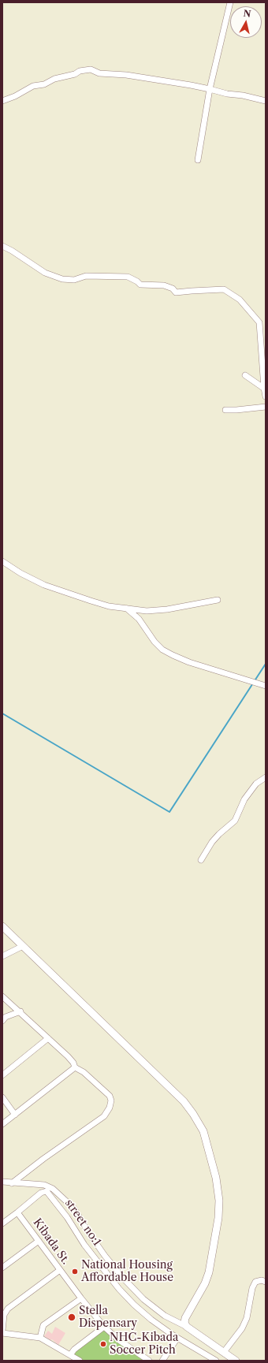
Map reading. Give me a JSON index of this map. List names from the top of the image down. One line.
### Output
{"streets":{"street":["street no:1","Kibada St."]},"crossings":[["street no:1","Kibada St."]],"places":["National Housing Affordable House","Stella Dispensary","NHC-Kibada Soccer Pitch"],"north":"top"}
